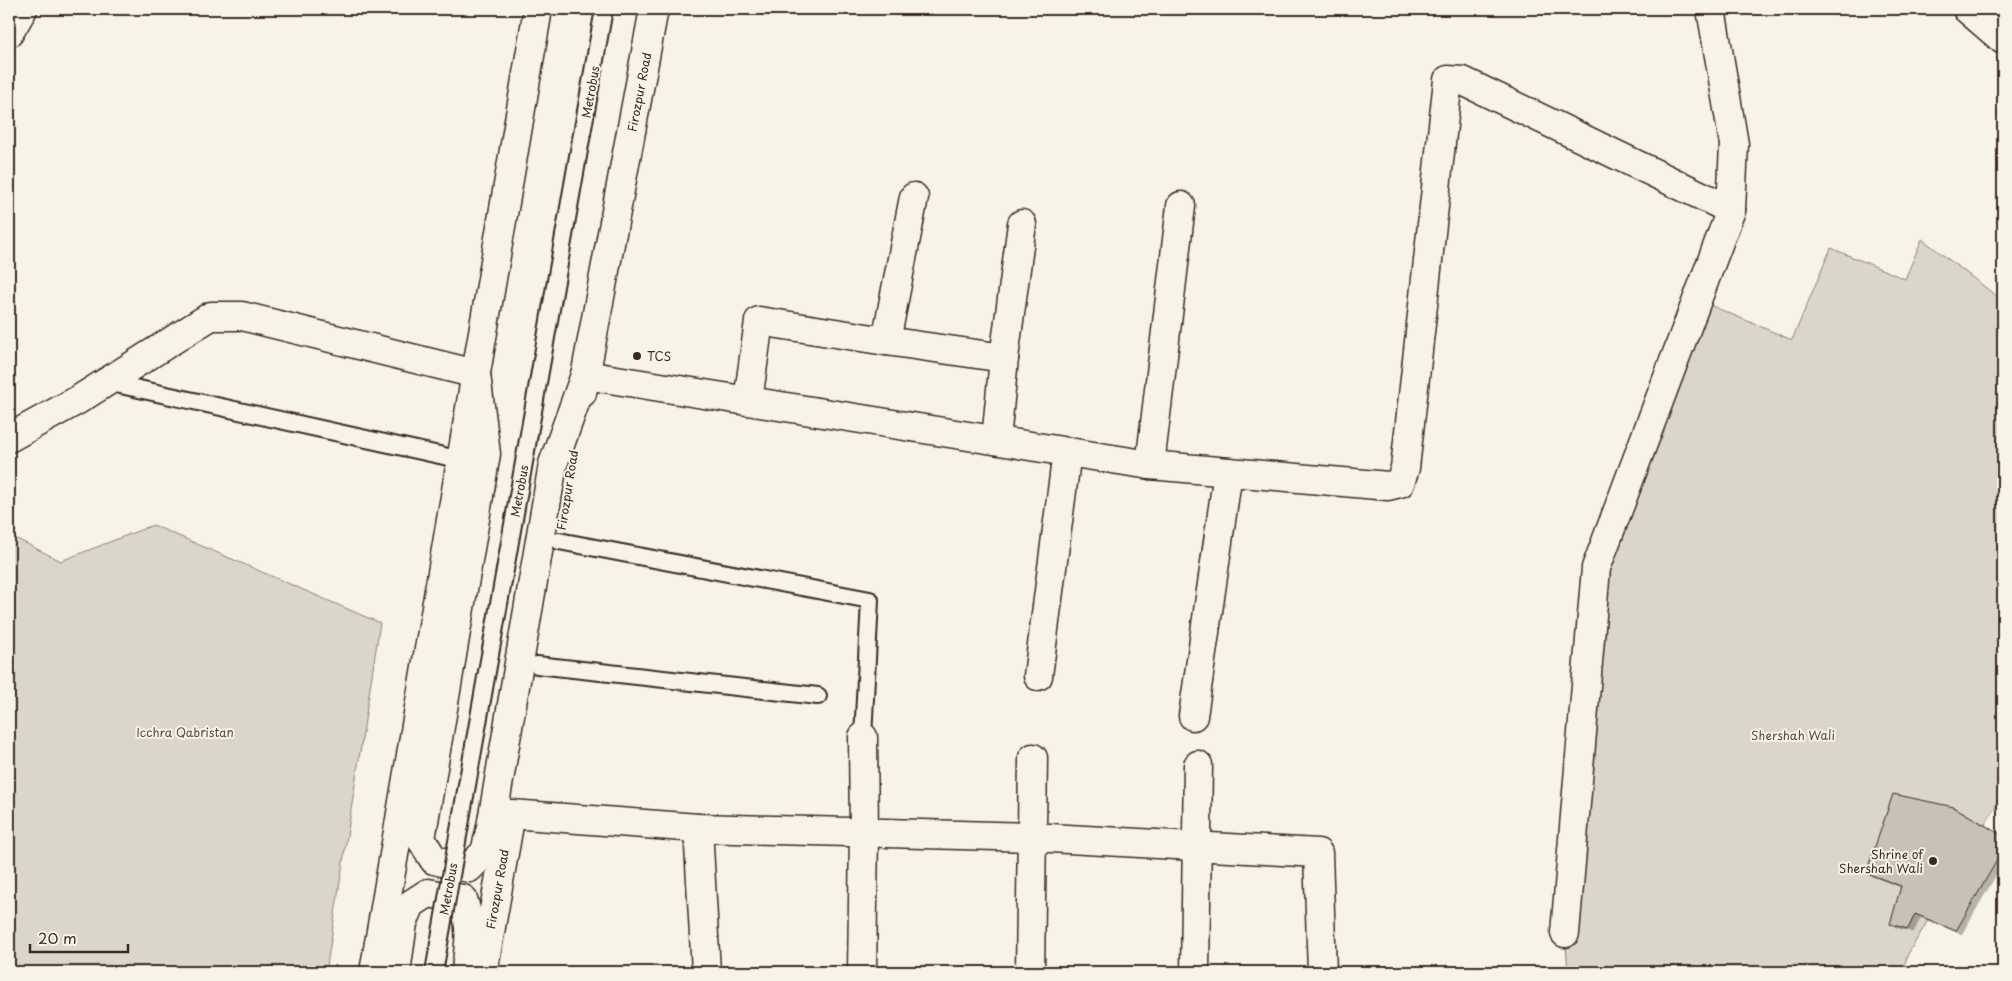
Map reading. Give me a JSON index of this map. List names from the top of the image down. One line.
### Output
{"streets":{"street":["Firozpur Road"],"lane":["Metrobus"]},"parks":["Icchra Qabristan","Shershah Wali"],"places":["TCS","Shrine of Shershah Wali"],"scale_bar":"20 m"}
